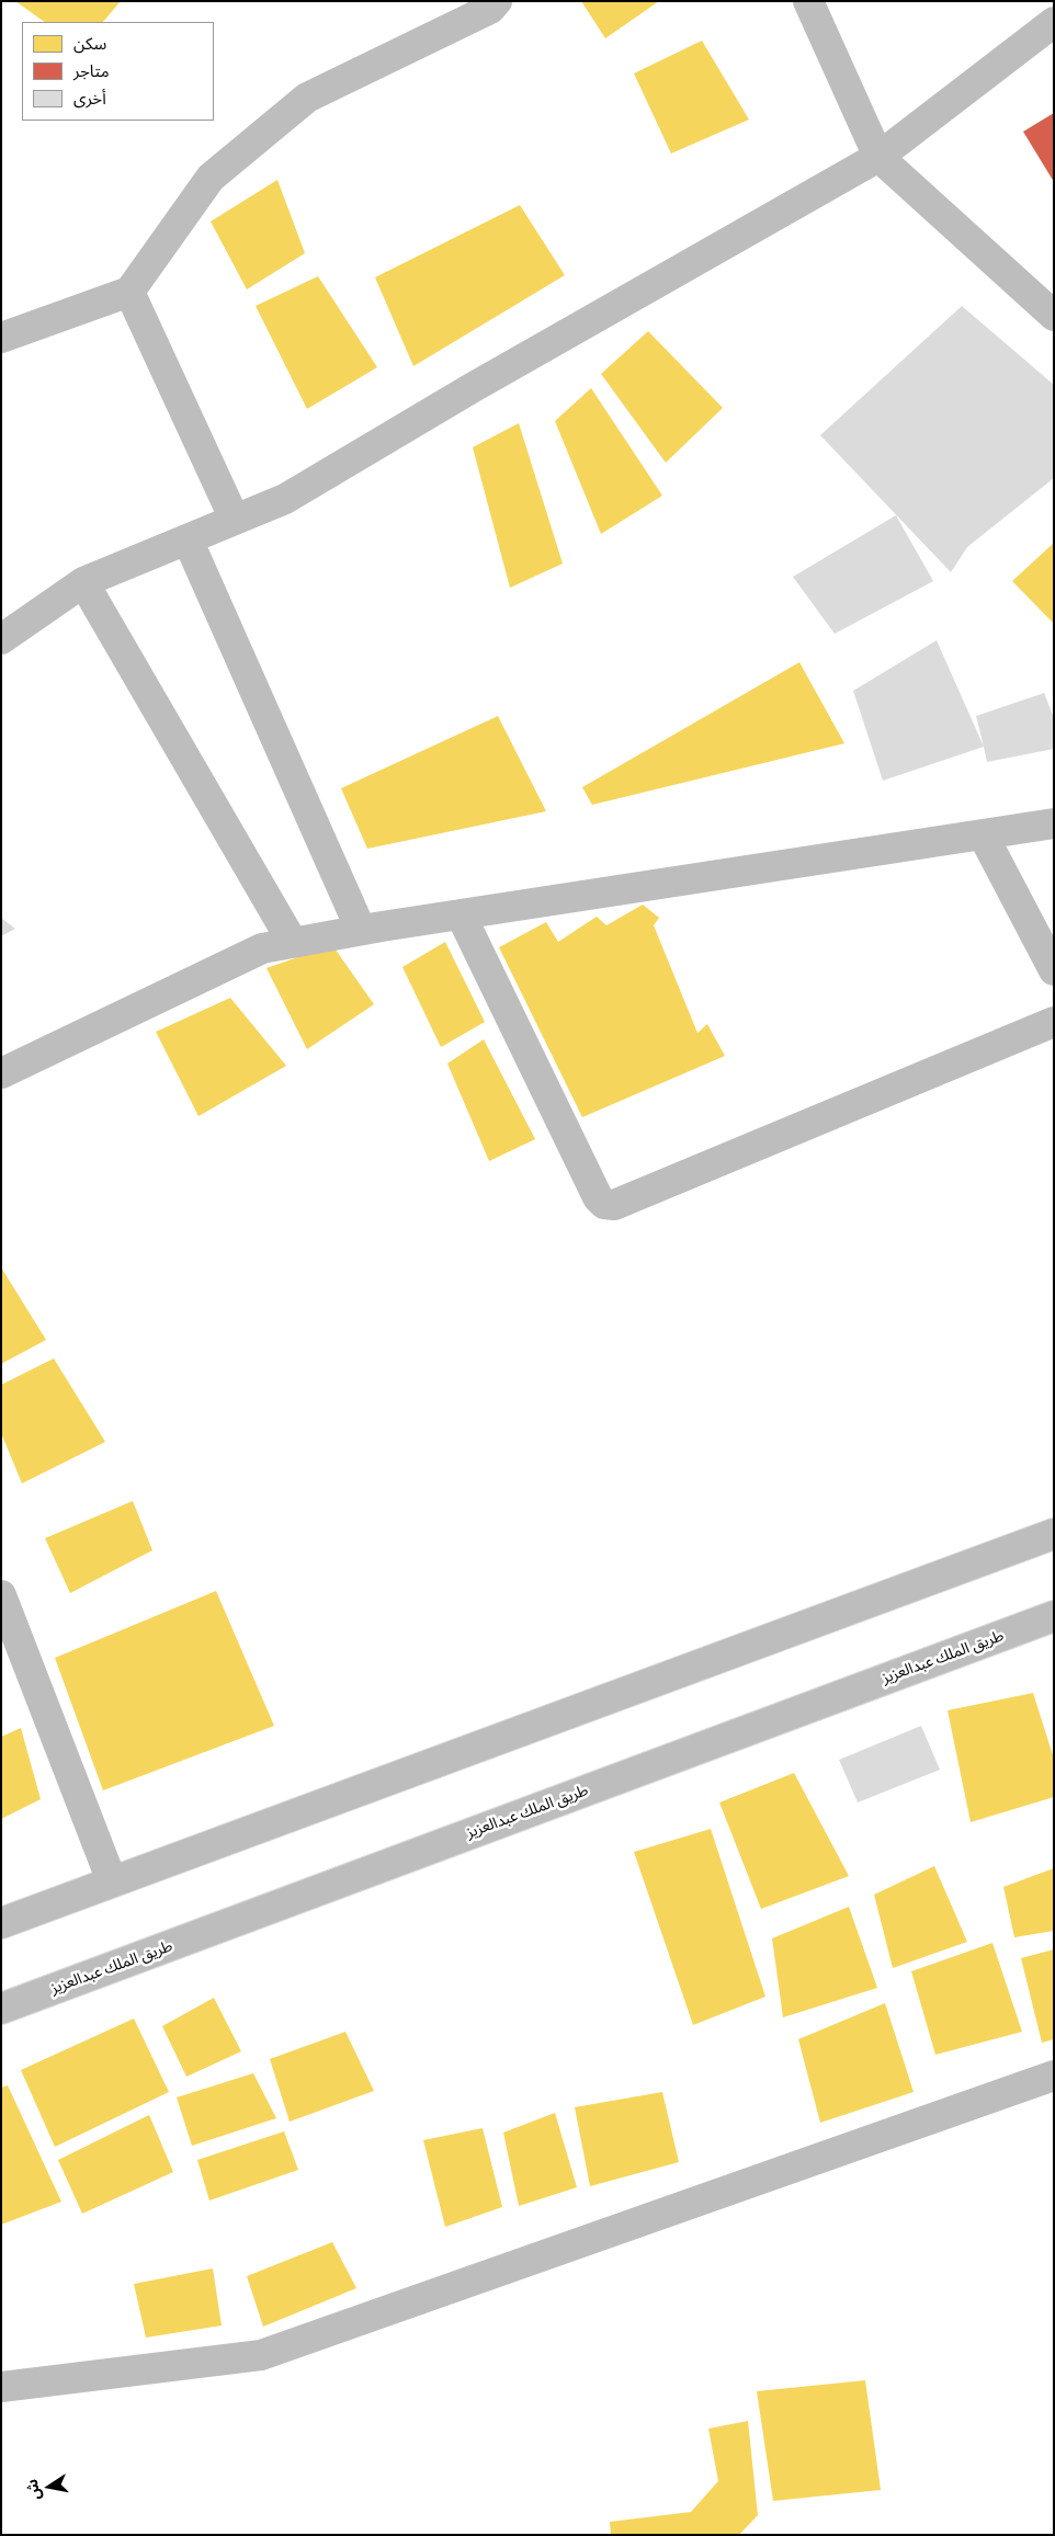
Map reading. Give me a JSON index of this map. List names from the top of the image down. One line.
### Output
{"streets":{"street":["طريق الملك عبدالعزيز"]},"legend":["سكن","متاجر","أخرى"],"north":"left"}
